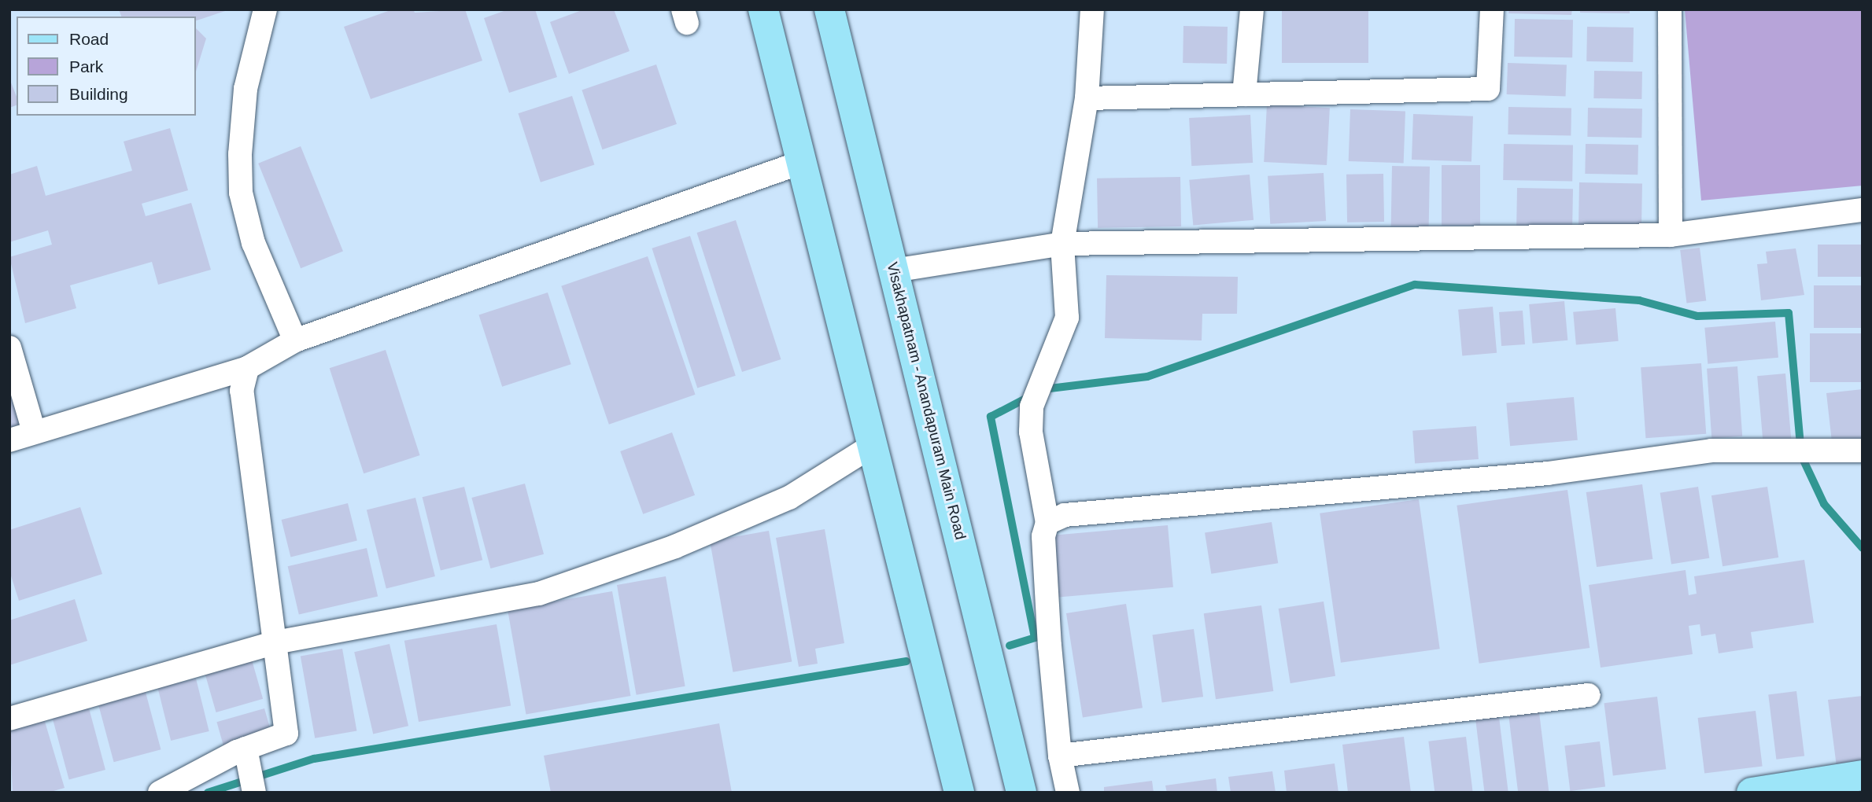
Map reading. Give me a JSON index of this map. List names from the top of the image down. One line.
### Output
{"streets":{"main road":["Visakhapatnam - Anandapuram Main Road"]},"legend":["Road","Park","Building"]}
